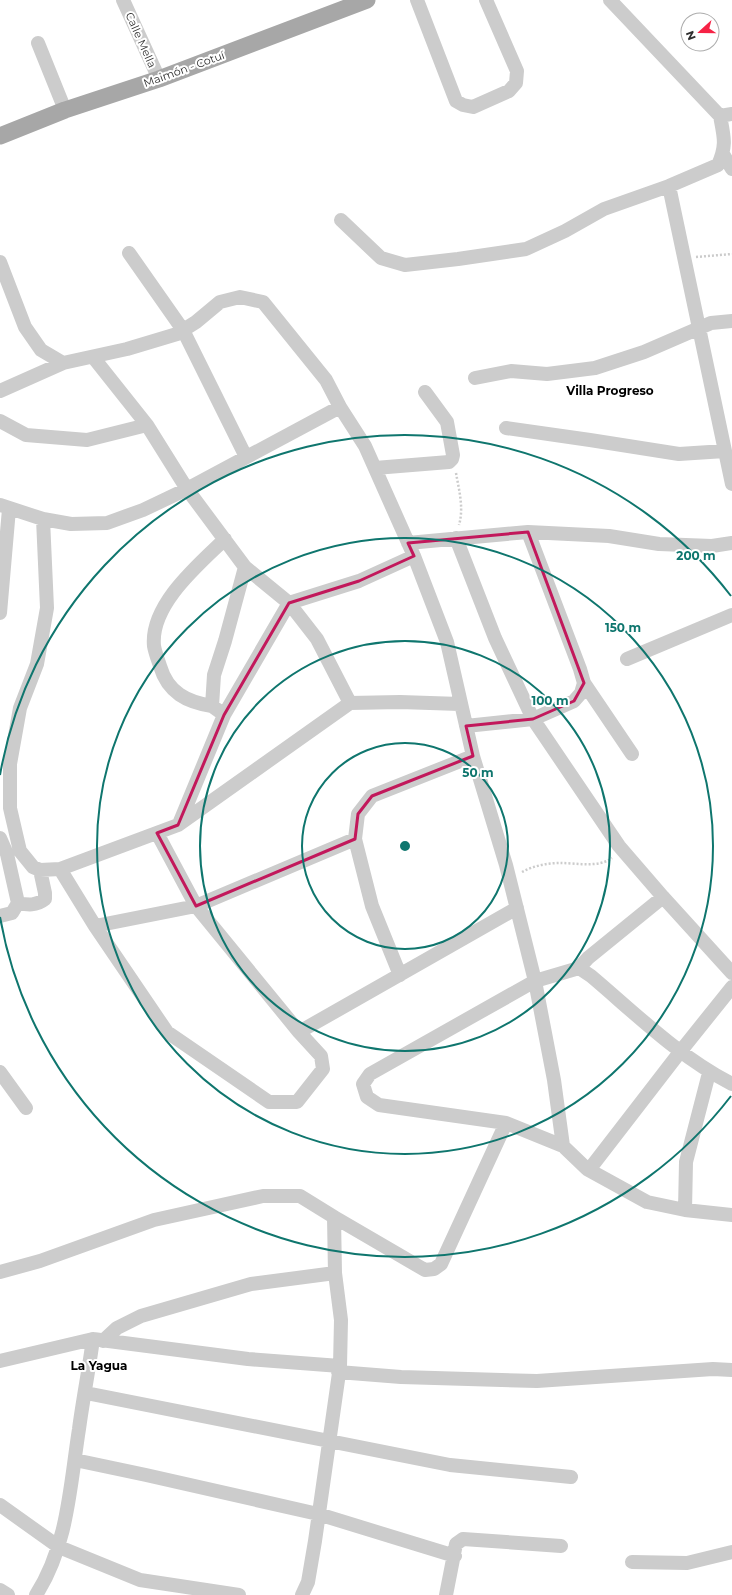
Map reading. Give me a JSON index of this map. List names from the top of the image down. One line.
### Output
{"streets":{"main road":["Maimón - Cotuí"],"street":["Calle Mella"]},"crossings":[["Calle Mella","Maimón - Cotuí"]],"districts":["Villa Progreso","La Yagua"],"north":"left","rings":["200 m","150 m","100 m","50 m"]}
